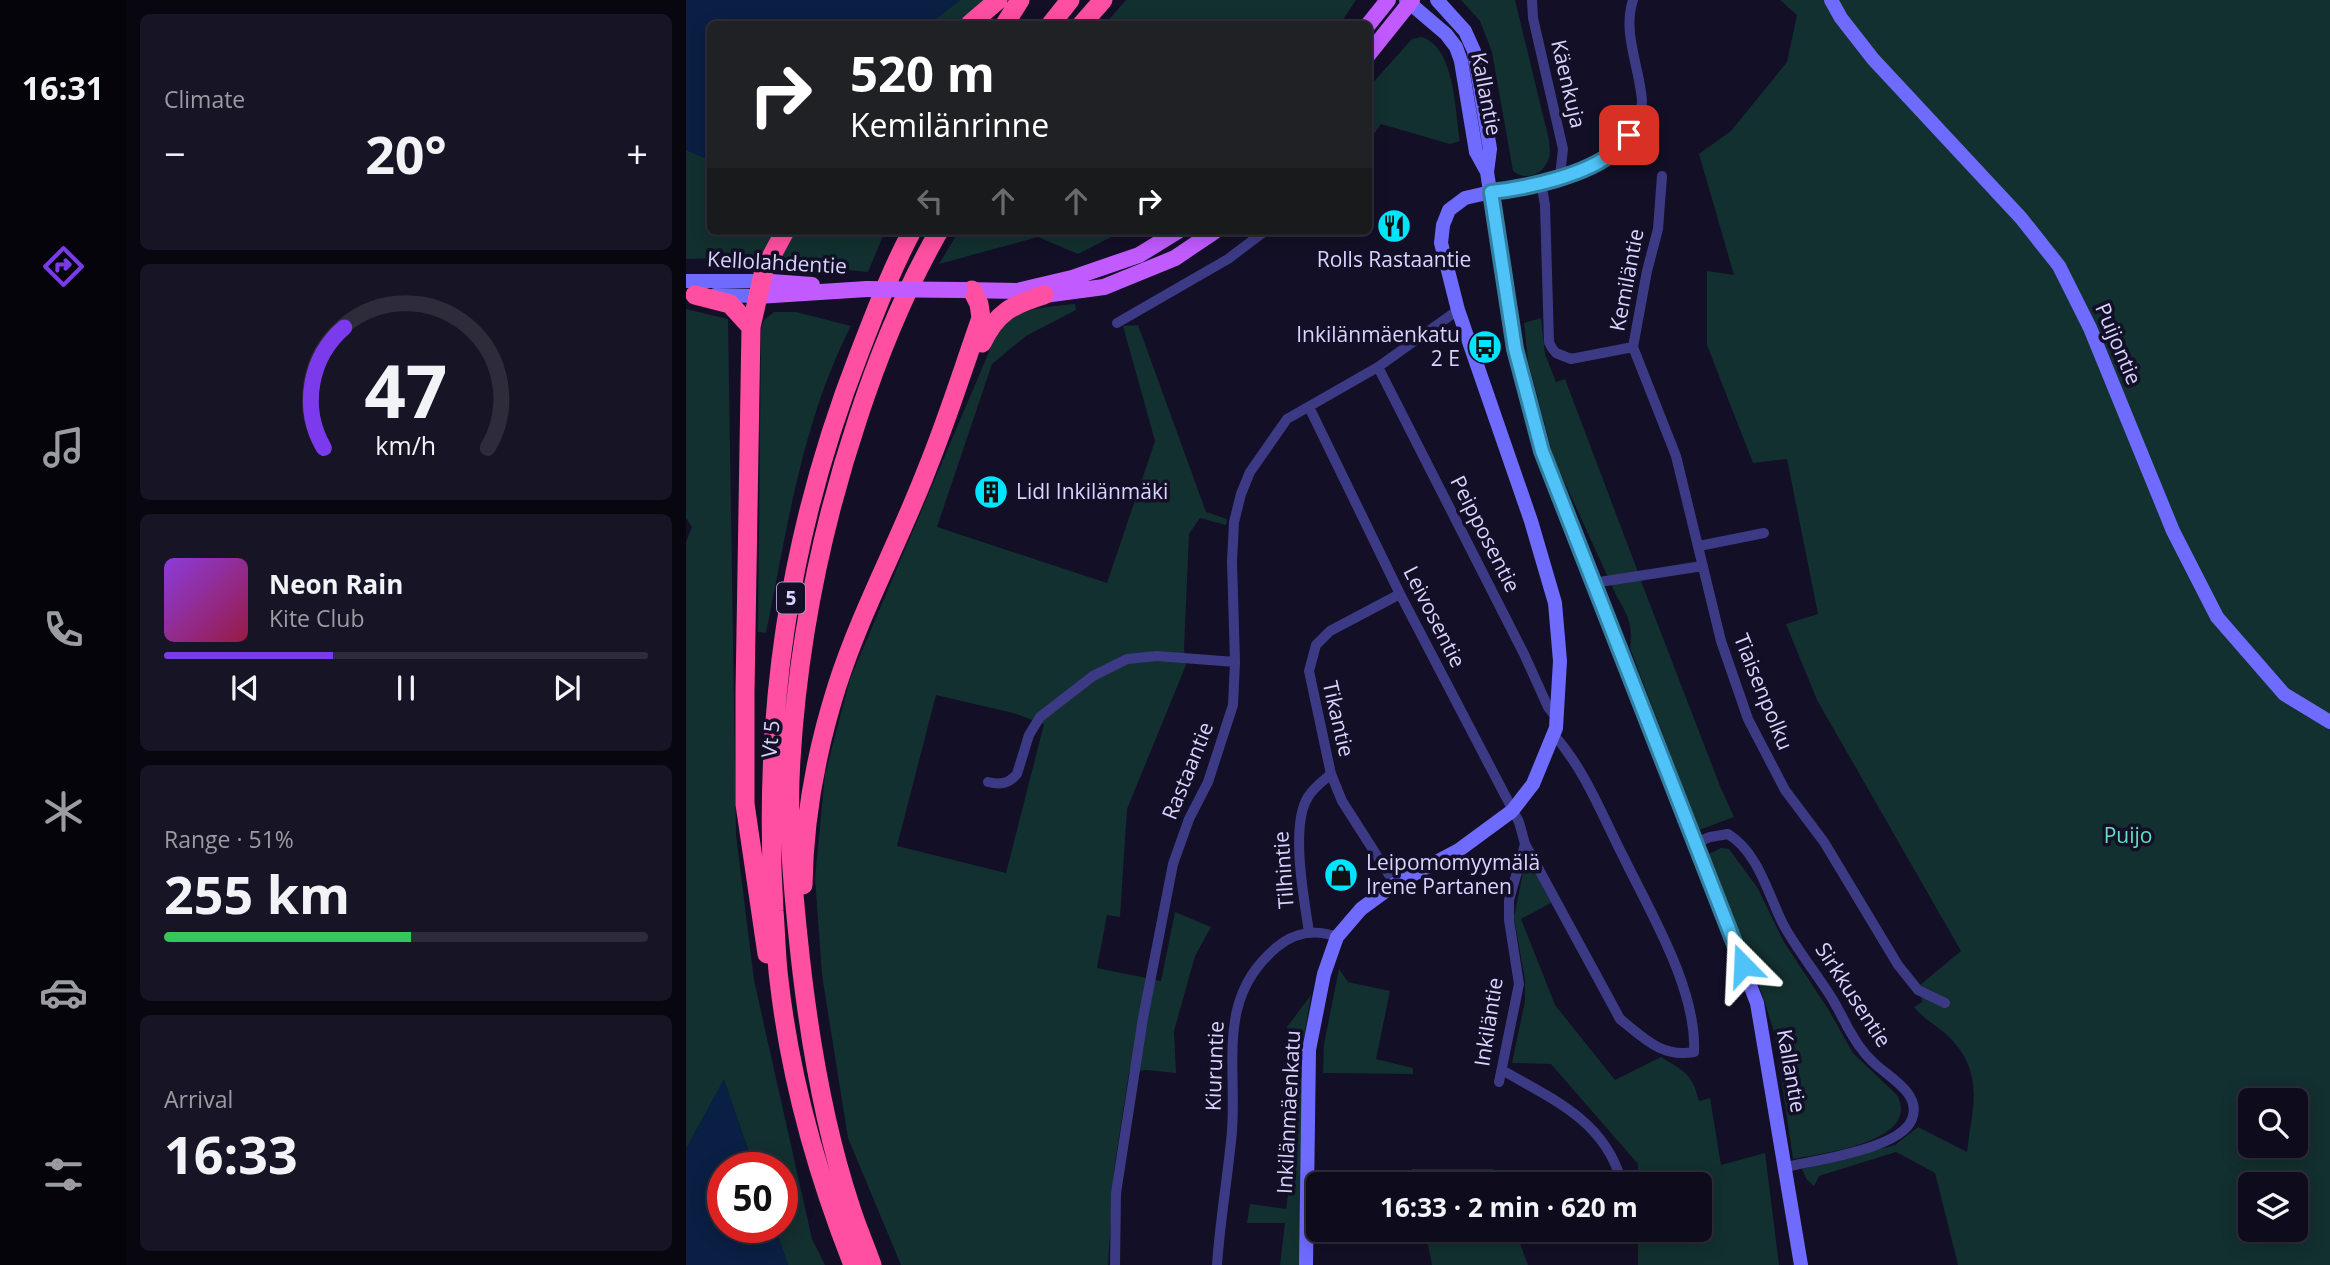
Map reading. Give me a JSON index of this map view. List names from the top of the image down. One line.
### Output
{"streets":{"highway":["5","Vt 5"],"main road":["Kellolahdentie"],"street":["Käenkuja","Kallantie","Kemiläntie","Puijontie","Peipposentie","Leivosentie","Tiaisenpolku","Tikantie","Rastaantie","Tilhintie","Sirkkusentie","Inkiläntie","Kiuruntie","Inkilänmäenkatu"]},"crossings":[["Kallantie","Sirkkusentie"],["Kallantie","Inkilänmäenkatu"],["Kemiläntie","Tiaisenpolku"],["Peipposentie","Rastaantie"],["Peipposentie","Inkilänmäenkatu"],["Leivosentie","Tikantie"],["Leivosentie","Rastaantie"],["Leivosentie","Inkiläntie"],["Leivosentie","Inkilänmäenkatu"],["Tikantie","Tilhintie"],["Tikantie","Inkilänmäenkatu"],["Rastaantie","Inkilänmäenkatu"],["Tilhintie","Kiuruntie"]],"parks":["Puijo"],"places":{"restaurant":["Rolls Rastaantie"],"bus stop":["Inkilänmäenkatu 2 E"],"building":["Lidl Inkilänmäki"],"shop":["Leipomomyymälä Irene Partanen"]},"page":{"tabs":"16:31","tile":["Climate",["Range · 51%","255 km"],["Arrival","16:33"]],"turn":["520 m","Kemilänrinne"],"heat":["−","20°","+"],"song":["Neon Rain","Kite Club"],"limit":"50","trip":"16:33 · 2 min · 620 m","gauge":["47","km/h"]}}
